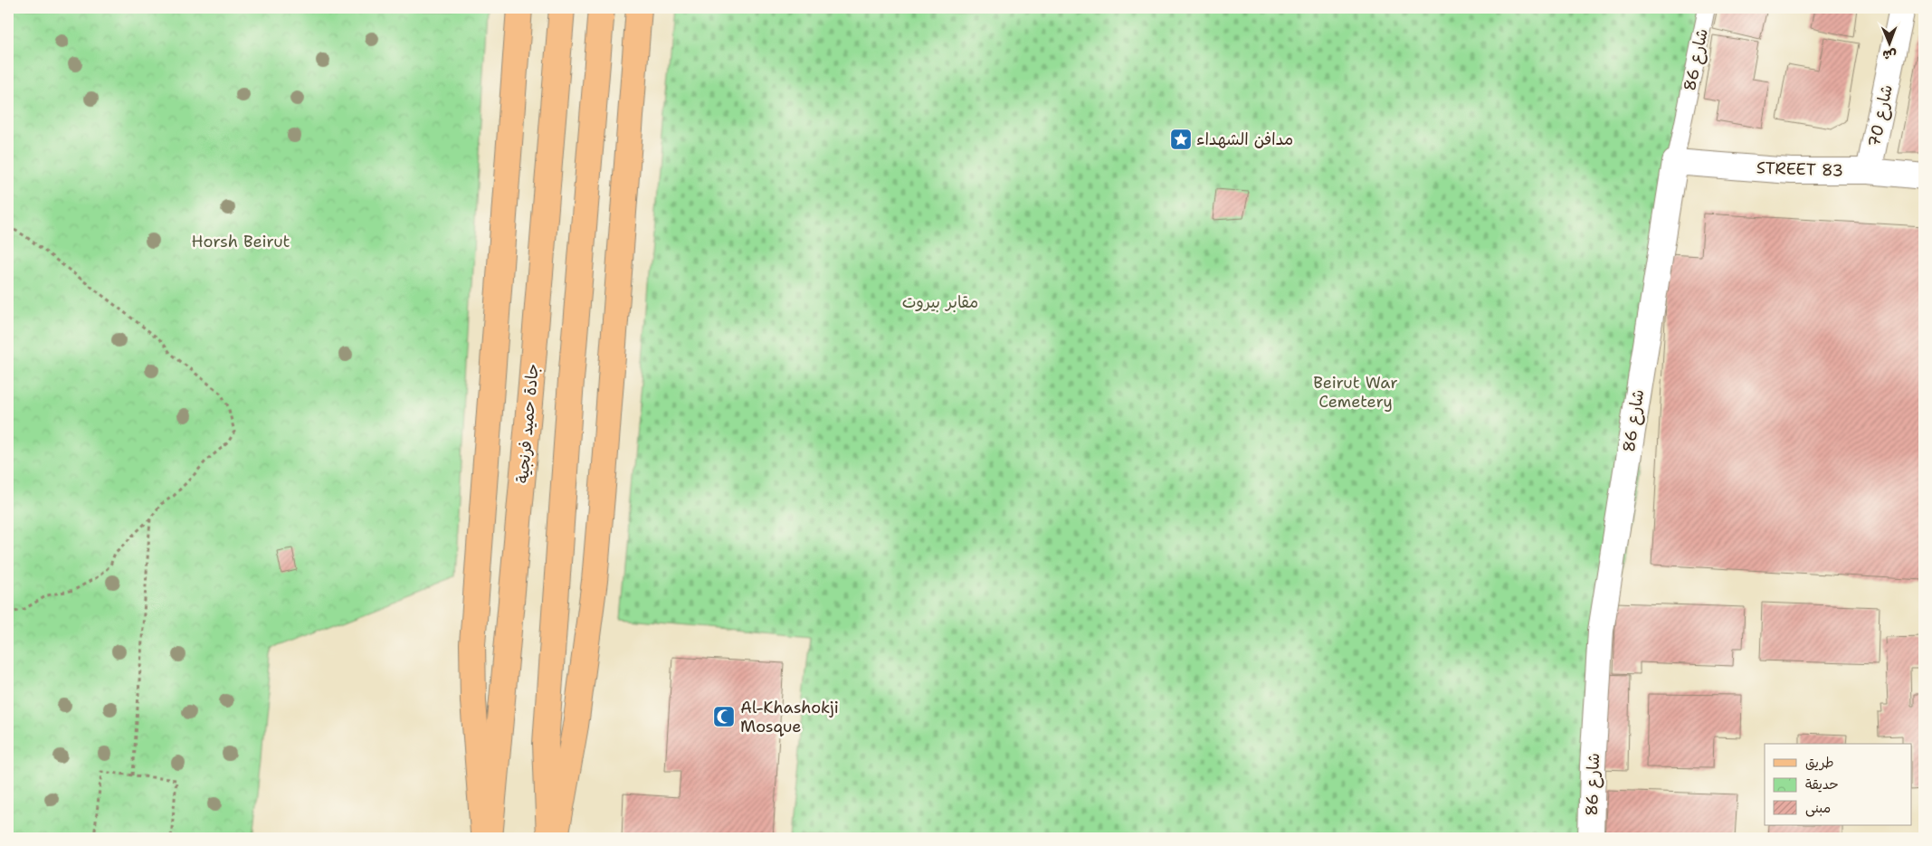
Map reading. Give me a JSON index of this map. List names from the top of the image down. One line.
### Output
{"streets":{"main road":["جادة حميد فرنجية"],"street":["شارع 86","شارع 70","STREET 83"]},"crossings":[["شارع 86","STREET 83"],["شارع 70","STREET 83"]],"parks":["Horsh Beirut","مقابر بيروت","Beirut War Cemetery"],"places":{"place":["مدافن الشهداء"],"mosque":["Al-Khashokji Mosque"]},"legend":["طريق","حديقة","مبنى"],"north":"bottom"}
